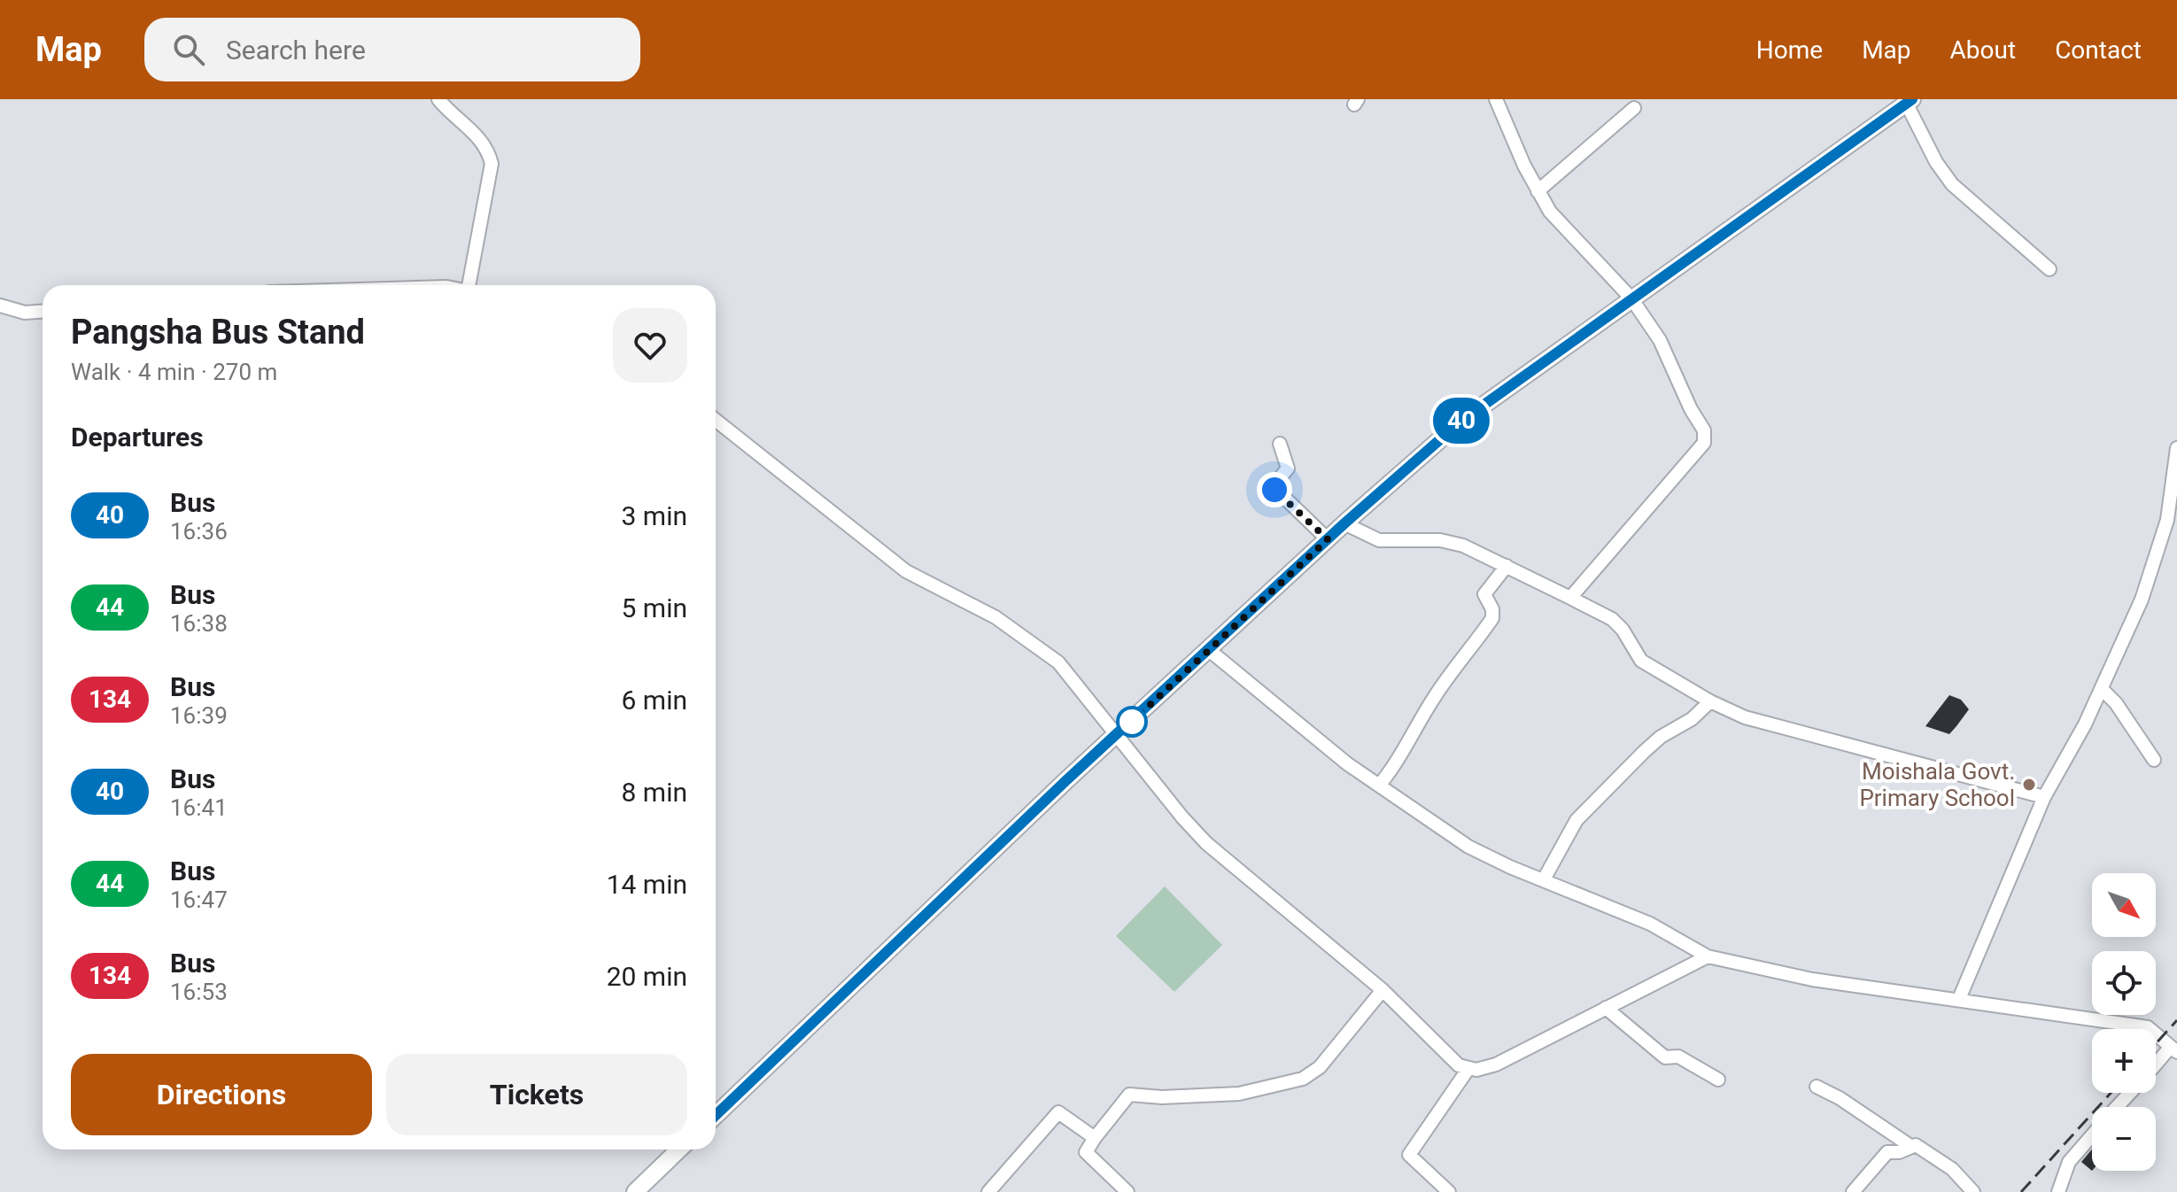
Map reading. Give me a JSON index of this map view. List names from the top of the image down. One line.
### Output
{"places":["Moishala Govt. Primary School"],"lines":["bus line 40"],"north":"bottom right","page":{"header":"Map","search":"Search here","nav":["Home","Map","About","Contact"],"on_map":"40","heading":[["Pangsha Bus Stand","Walk · 4 min · 270 m"],"Departures"],"list":[{"mark":"40","name":"Bus","note":"16:36","value":"3 min"},{"mark":"44","name":"Bus","note":"16:38","value":"5 min"},{"mark":"134","name":"Bus","note":"16:39","value":"6 min"},{"mark":"40","name":"Bus","note":"16:41","value":"8 min"},{"mark":"44","name":"Bus","note":"16:47","value":"14 min"},{"mark":"134","name":"Bus","note":"16:53","value":"20 min"}],"map_buttons":["+","−"],"buttons":["Directions","Tickets"]}}
